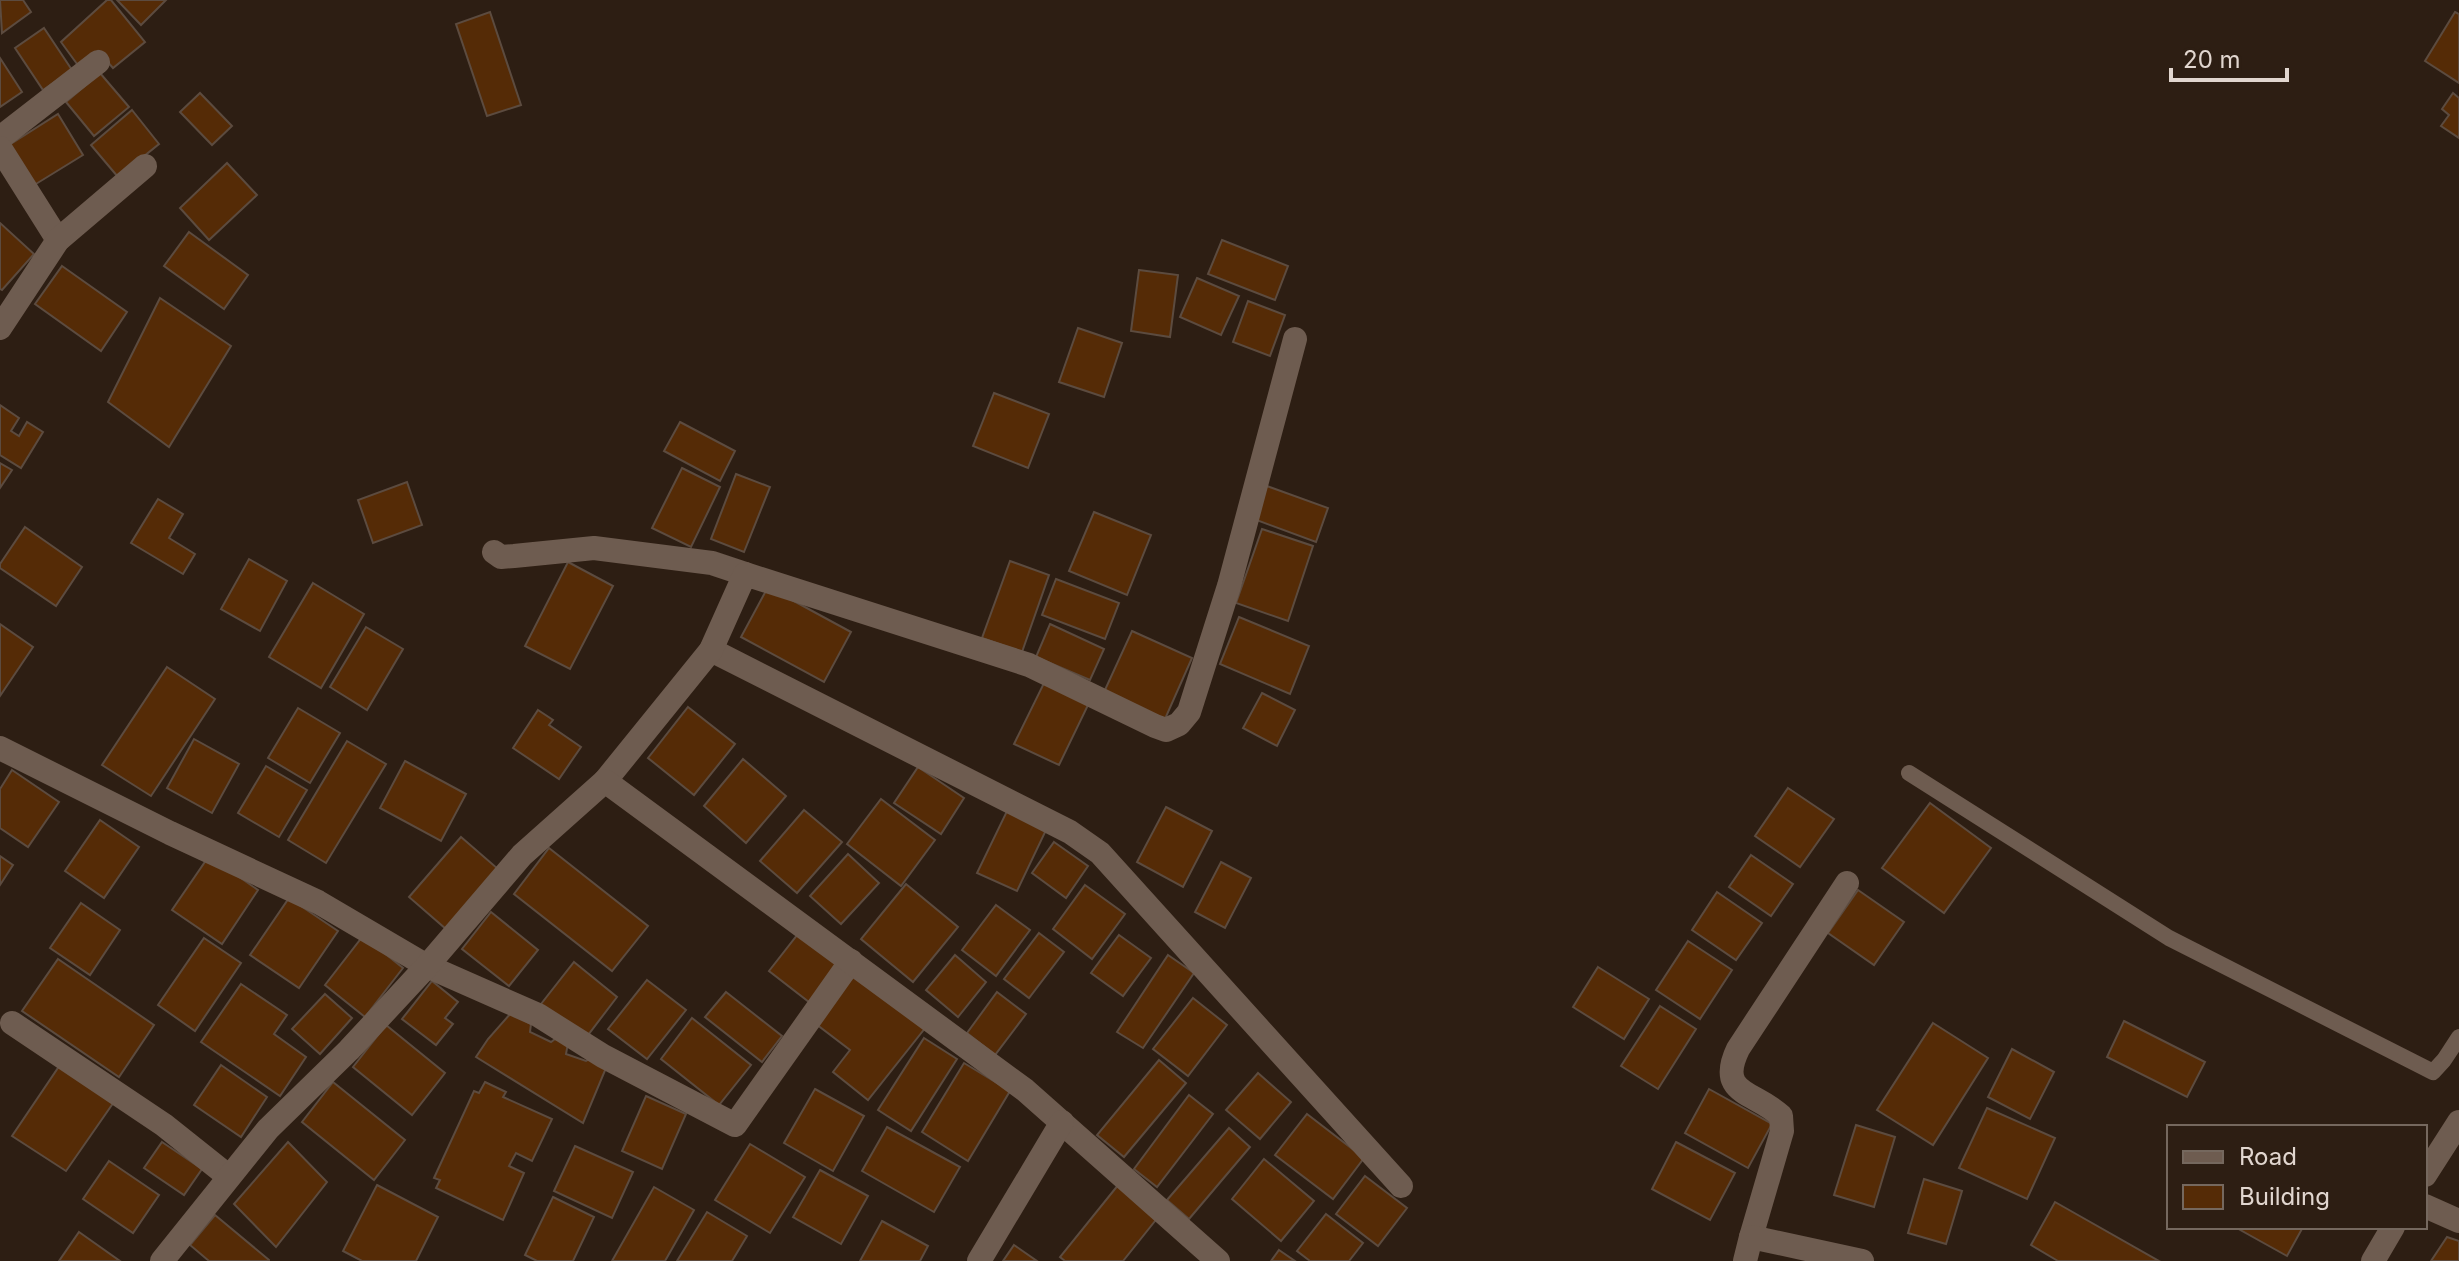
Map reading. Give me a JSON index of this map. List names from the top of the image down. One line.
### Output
{"legend":["Road","Building"],"scale_bar":"20 m"}
